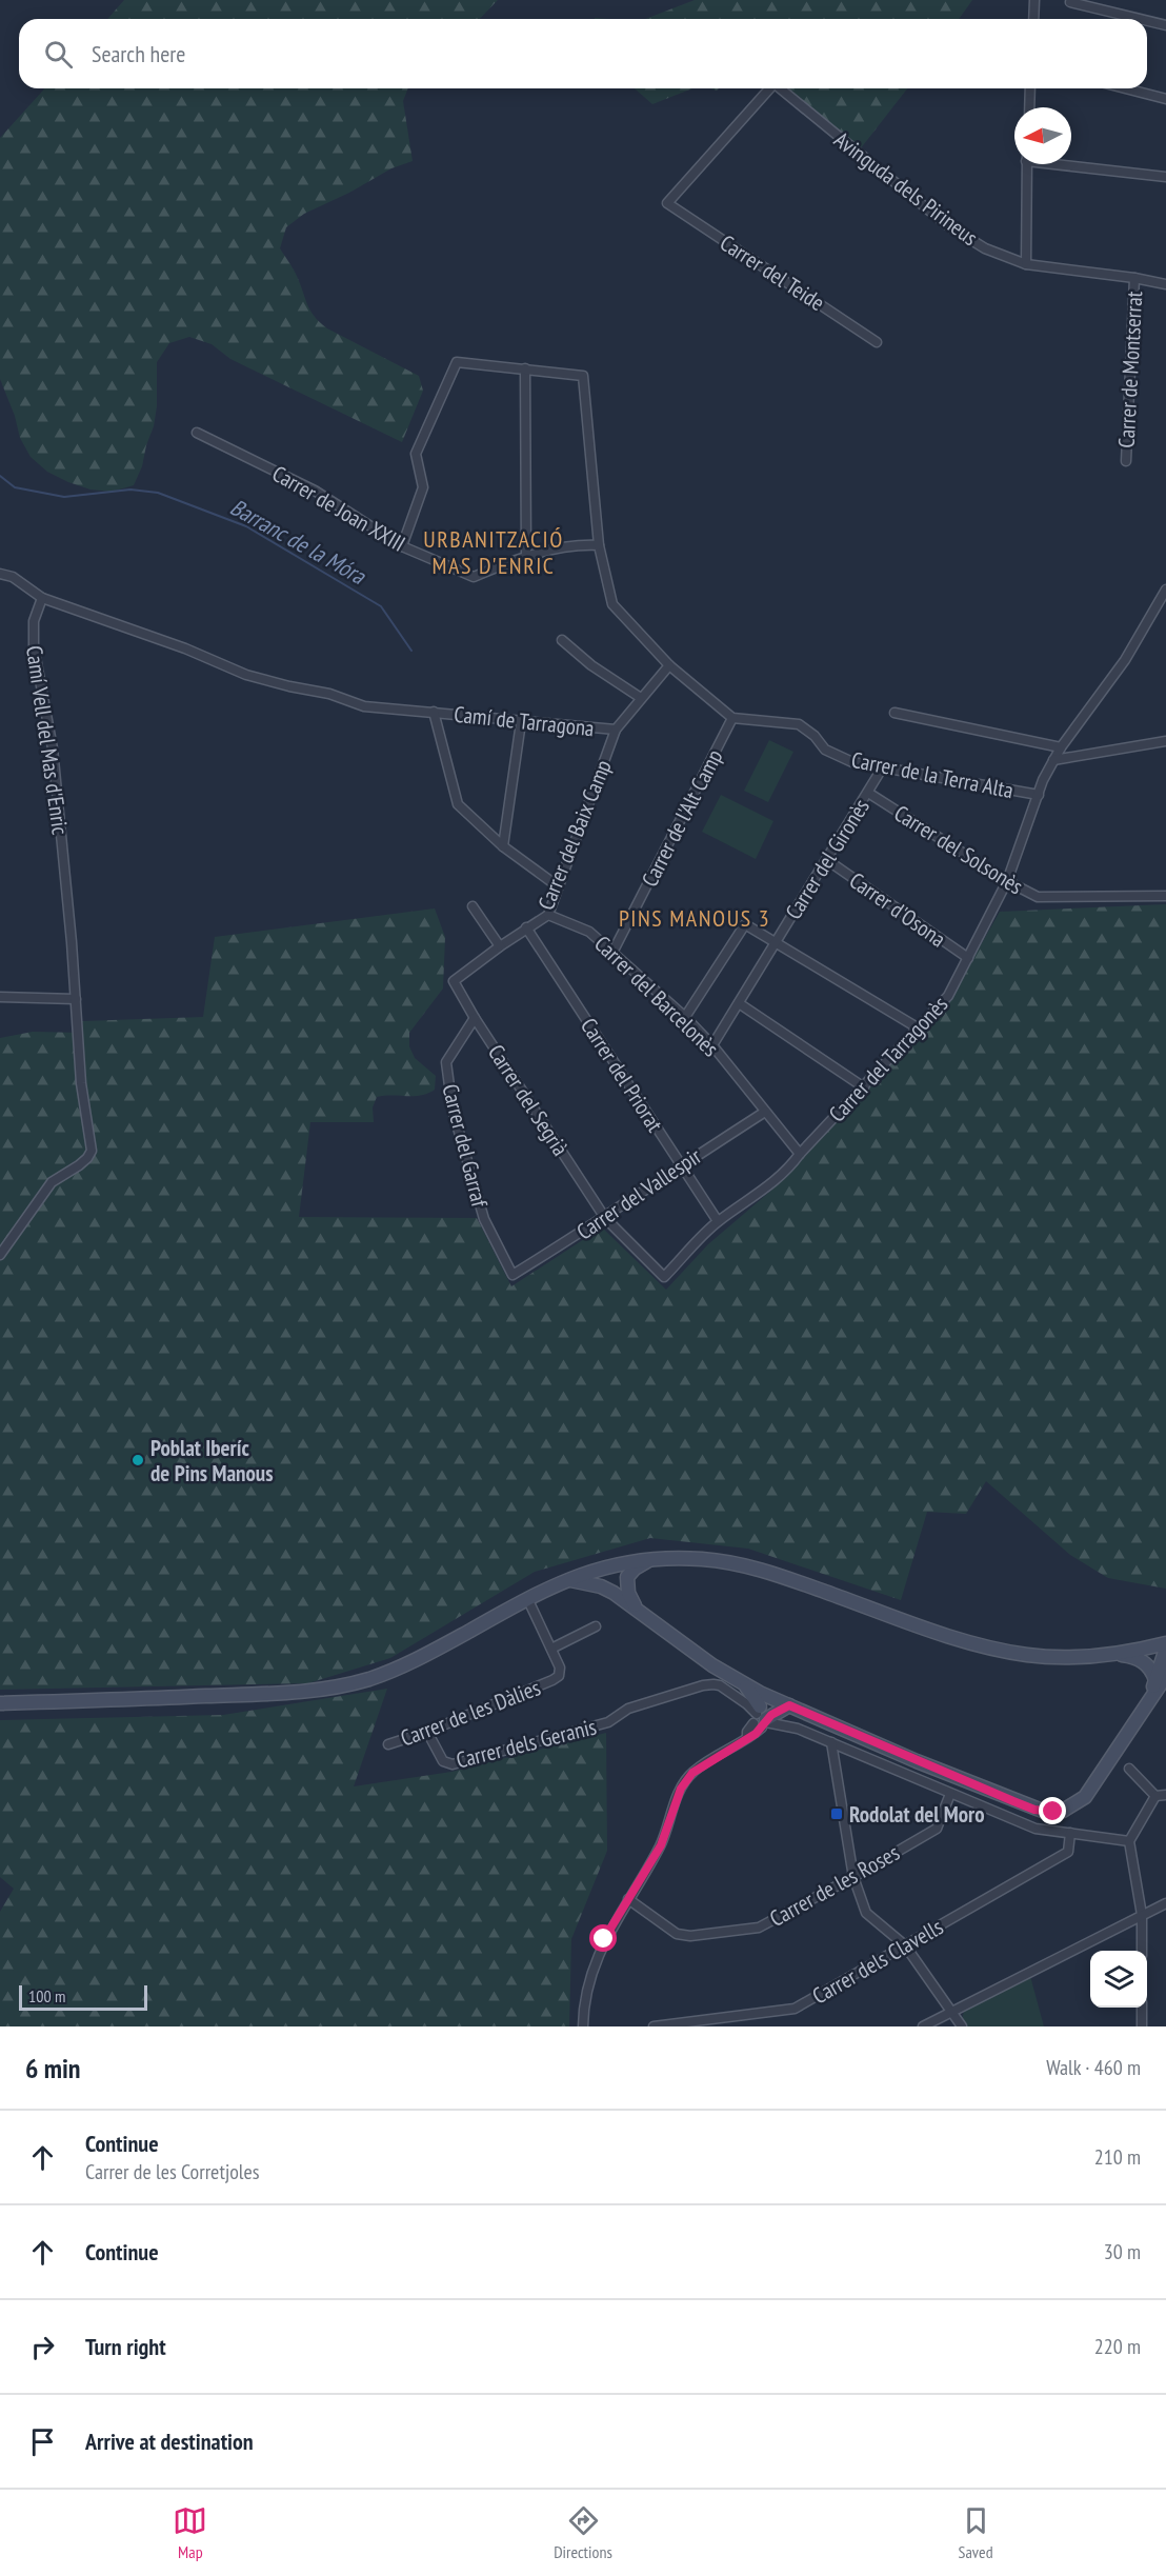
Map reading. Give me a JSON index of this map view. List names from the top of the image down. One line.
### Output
{"streets":{"street":["Avinguda dels Pirineus","Carrer del Teide","Carrer de Montserrat","Carrer de Joan XXIII","Camí de Tarragona","Camí Vell del Mas d'Enric","Carrer de la Terra Alta","Carrer de l'Alt Camp","Carrer del Baix Camp","Carrer del Solsonès","Carrer del Gironès","Carrer d'Osona","Carrer del Barcelonès","Carrer del Tarragonès","Carrer del Priorat","Carrer del Segrià","Carrer del Garraf","Carrer del Vallespir","Carrer de les Dàlies","Carrer dels Geranis","Carrer de les Roses","Carrer dels Clavells"]},"crossings":[["Avinguda dels Pirineus","Carrer de Montserrat"],["Camí de Tarragona","Carrer del Baix Camp"],["Carrer de la Terra Alta","Carrer de l'Alt Camp"],["Carrer de la Terra Alta","Carrer del Gironès"],["Carrer de la Terra Alta","Carrer del Tarragonès"],["Carrer de l'Alt Camp","Carrer del Barcelonès"],["Carrer del Baix Camp","Carrer del Barcelonès"],["Carrer del Baix Camp","Carrer del Priorat"],["Carrer del Baix Camp","Carrer del Segrià"],["Carrer del Solsonès","Carrer del Gironès"],["Carrer del Solsonès","Carrer del Tarragonès"],["Carrer del Gironès","Carrer d'Osona"],["Carrer del Gironès","Carrer del Barcelonès"],["Carrer d'Osona","Carrer del Tarragonès"],["Carrer del Barcelonès","Carrer del Tarragonès"],["Carrer del Barcelonès","Carrer del Vallespir"],["Carrer del Tarragonès","Carrer del Priorat"],["Carrer del Tarragonès","Carrer del Segrià"],["Carrer del Tarragonès","Carrer del Vallespir"],["Carrer del Priorat","Carrer del Vallespir"],["Carrer del Segrià","Carrer del Garraf"],["Carrer del Segrià","Carrer del Vallespir"],["Carrer del Garraf","Carrer del Vallespir"],["Carrer de les Dàlies","Carrer dels Geranis"]],"districts":["URBANITZACIÓ MAS D'ENRIC","PINS MANOUS 3"],"water":["Barranc de la Móra"],"places":{"other":["Poblat Iberíc de Pins Manous"],"transit":["Rodolat del Moro"]},"scale_bar":"100 m","north":"left","page":{"search":"Search here","scale":"100 m","heading":["6 min","Walk · 460 m"],"list":[["Continue","Carrer de les Corretjoles","210 m"],["Continue","30 m"],["Turn right","220 m"],"Arrive at destination"],"nav":["Map","Directions","Saved"]}}
